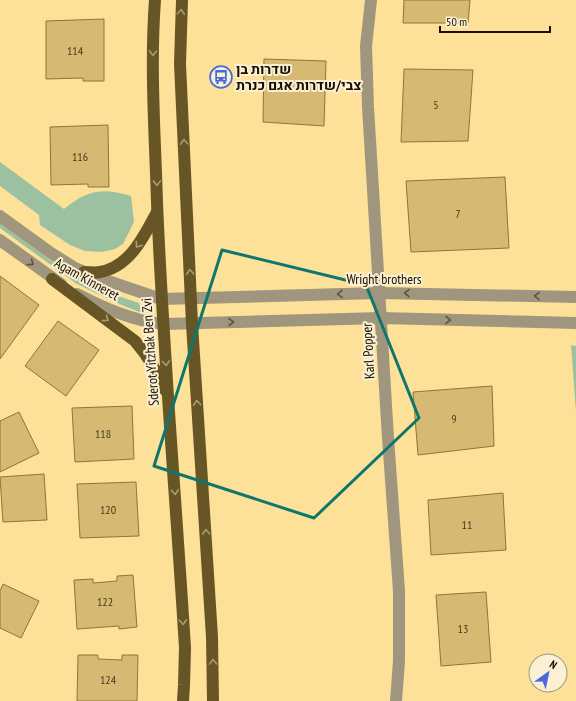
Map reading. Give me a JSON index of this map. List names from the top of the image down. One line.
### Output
{"streets":{"main road":["Sderot Yitzhak Ben Zvi"],"street":["Agam Kinneret","Wright brothers","Karl Popper"]},"crossings":[["Agam Kinneret","Wright brothers"],["Agam Kinneret","Sderot Yitzhak Ben Zvi"],["Wright brothers","Karl Popper"]],"places":{"bus stop":["שדרות בן צבי/שדרות אגם כנרת"]},"house_numbers":["114","5","116","7","9","118","120","11","122","13","124"],"scale_bar":"50 m","north":"top right"}
